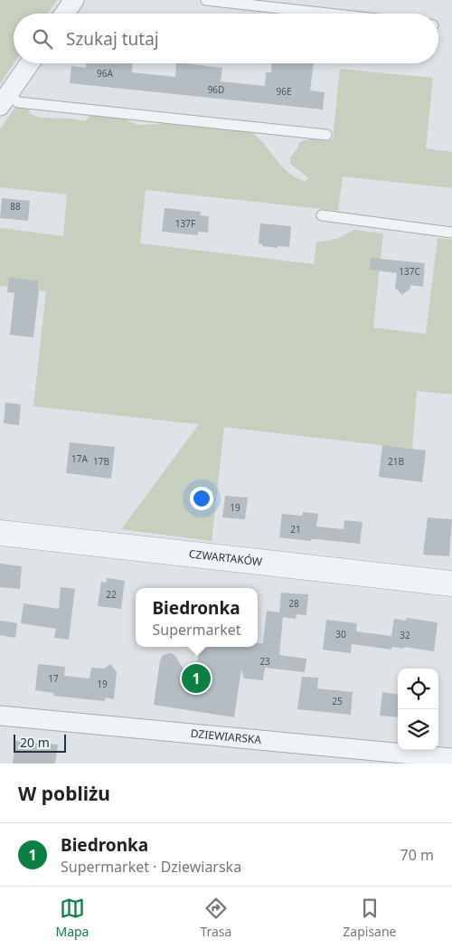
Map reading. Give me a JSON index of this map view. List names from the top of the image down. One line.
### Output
{"streets":{"street":["CZWARTAKÓW","DZIEWIARSKA"]},"house_numbers":["96A","96D","96E","88","137F","137C","17A","17B","21B","19","21","22","28","30","32","23","17","19","25"],"scale_bar":"20 m","page":{"search":"Szukaj tutaj","popup":["Biedronka","Supermarket"],"pins":"1","scale":"20 m","heading":"W pobliżu","list":[{"mark":"1","name":"Biedronka","note":"Supermarket · Dziewiarska","value":"70 m"}],"nav":["Mapa","Trasa","Zapisane"]}}
